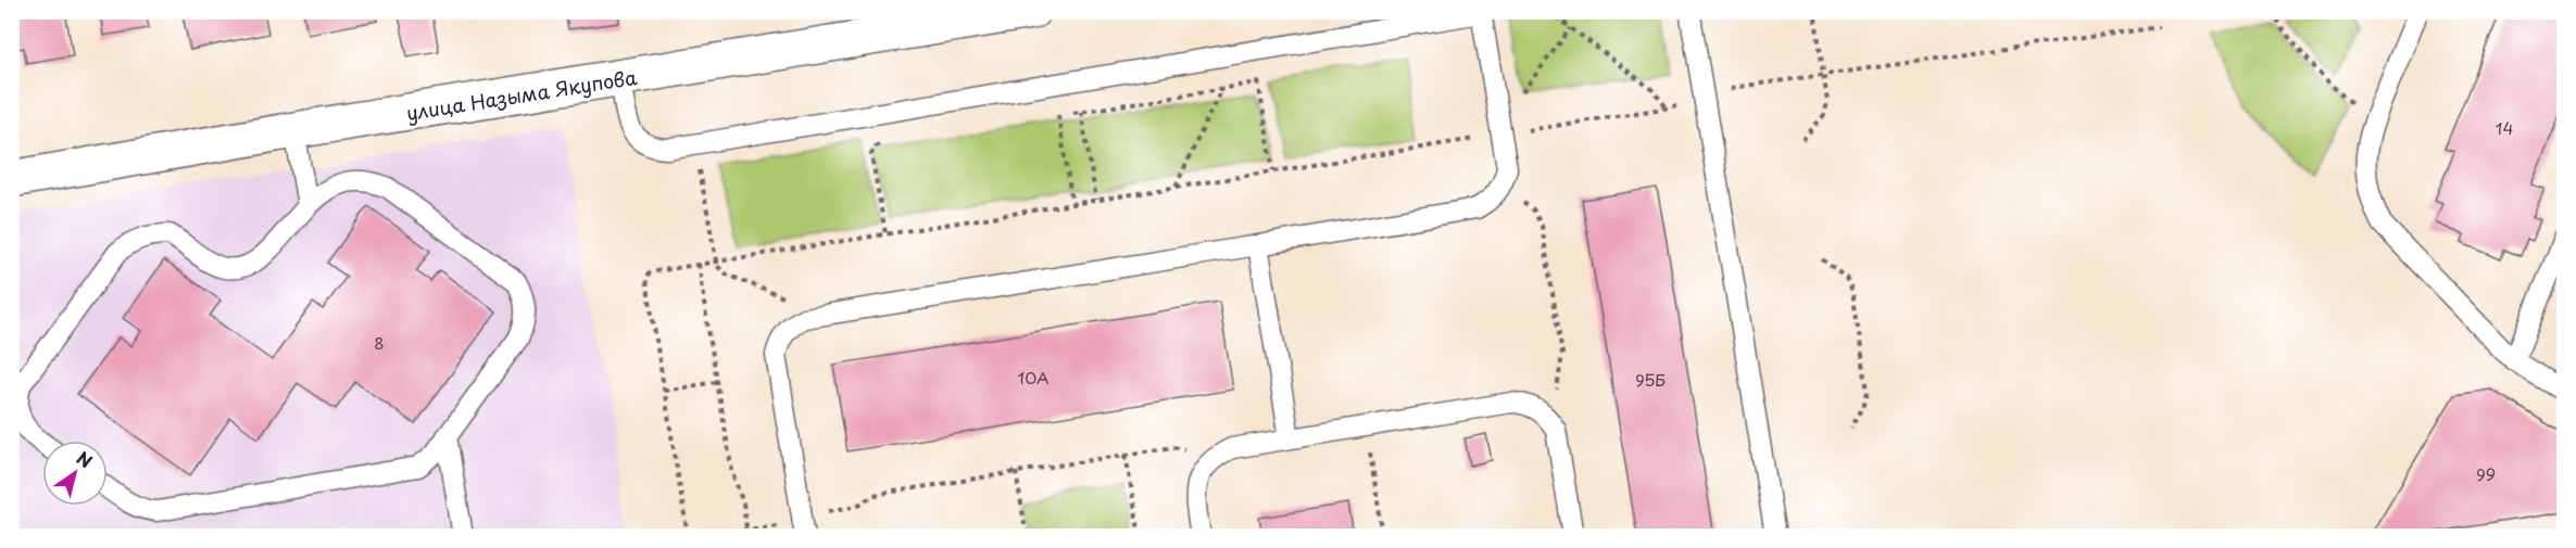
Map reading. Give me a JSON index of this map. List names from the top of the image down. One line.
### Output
{"streets":{"street":["улица Назыма Якупова"]},"house_numbers":["14","8","10А","95Б","99"],"north":"top right"}
